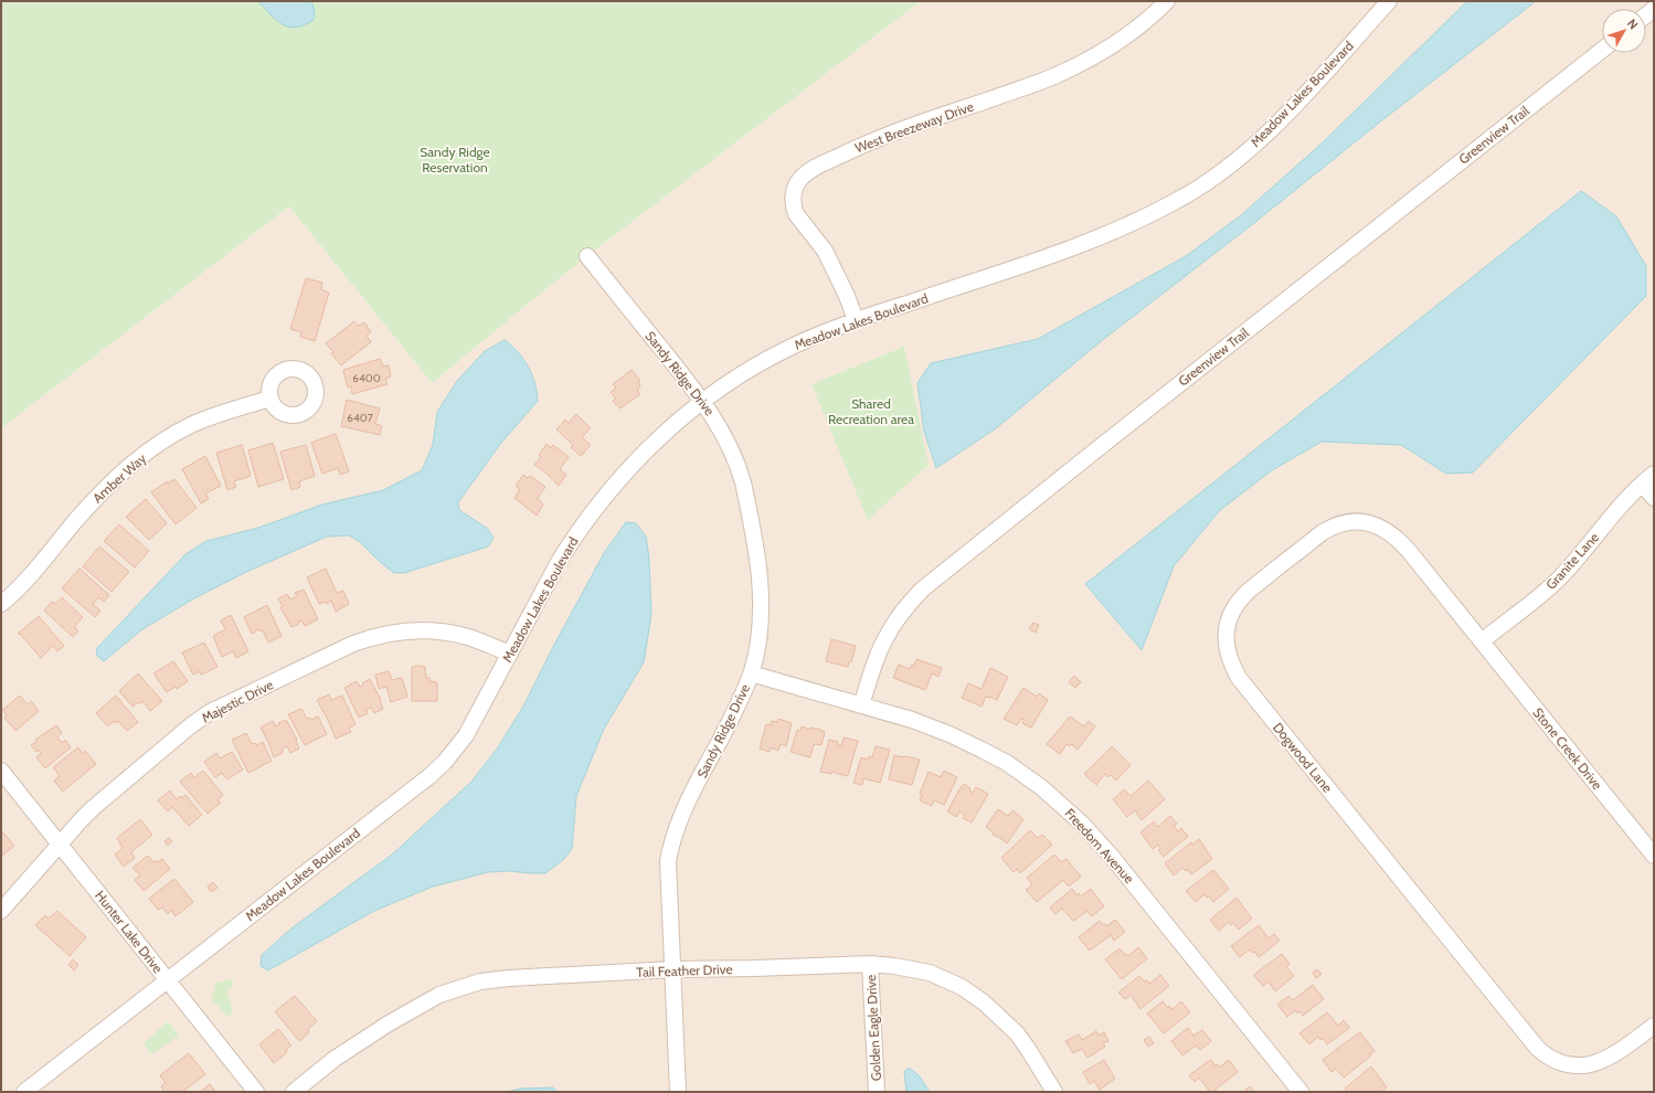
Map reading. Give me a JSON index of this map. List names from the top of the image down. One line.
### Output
{"streets":{"street":["Meadow Lakes Boulevard","West Breezeway Drive","Greenview Trail","Sandy Ridge Drive","Amber Way","Granite Lane","Majestic Drive","Stone Creek Drive","Dogwood Lane","Freedom Avenue","Hunter Lake Drive","Tail Feather Drive","Golden Eagle Drive"]},"crossings":[["Meadow Lakes Boulevard","West Breezeway Drive"],["Meadow Lakes Boulevard","Sandy Ridge Drive"],["Meadow Lakes Boulevard","Majestic Drive"],["Meadow Lakes Boulevard","Hunter Lake Drive"],["Greenview Trail","Freedom Avenue"],["Sandy Ridge Drive","Freedom Avenue"],["Sandy Ridge Drive","Tail Feather Drive"],["Granite Lane","Stone Creek Drive"],["Granite Lane","Dogwood Lane"],["Majestic Drive","Hunter Lake Drive"],["Stone Creek Drive","Dogwood Lane"],["Tail Feather Drive","Golden Eagle Drive"]],"parks":["Sandy Ridge Reservation","Shared Recreation area"],"house_numbers":["6400","6407"],"north":"top right"}
